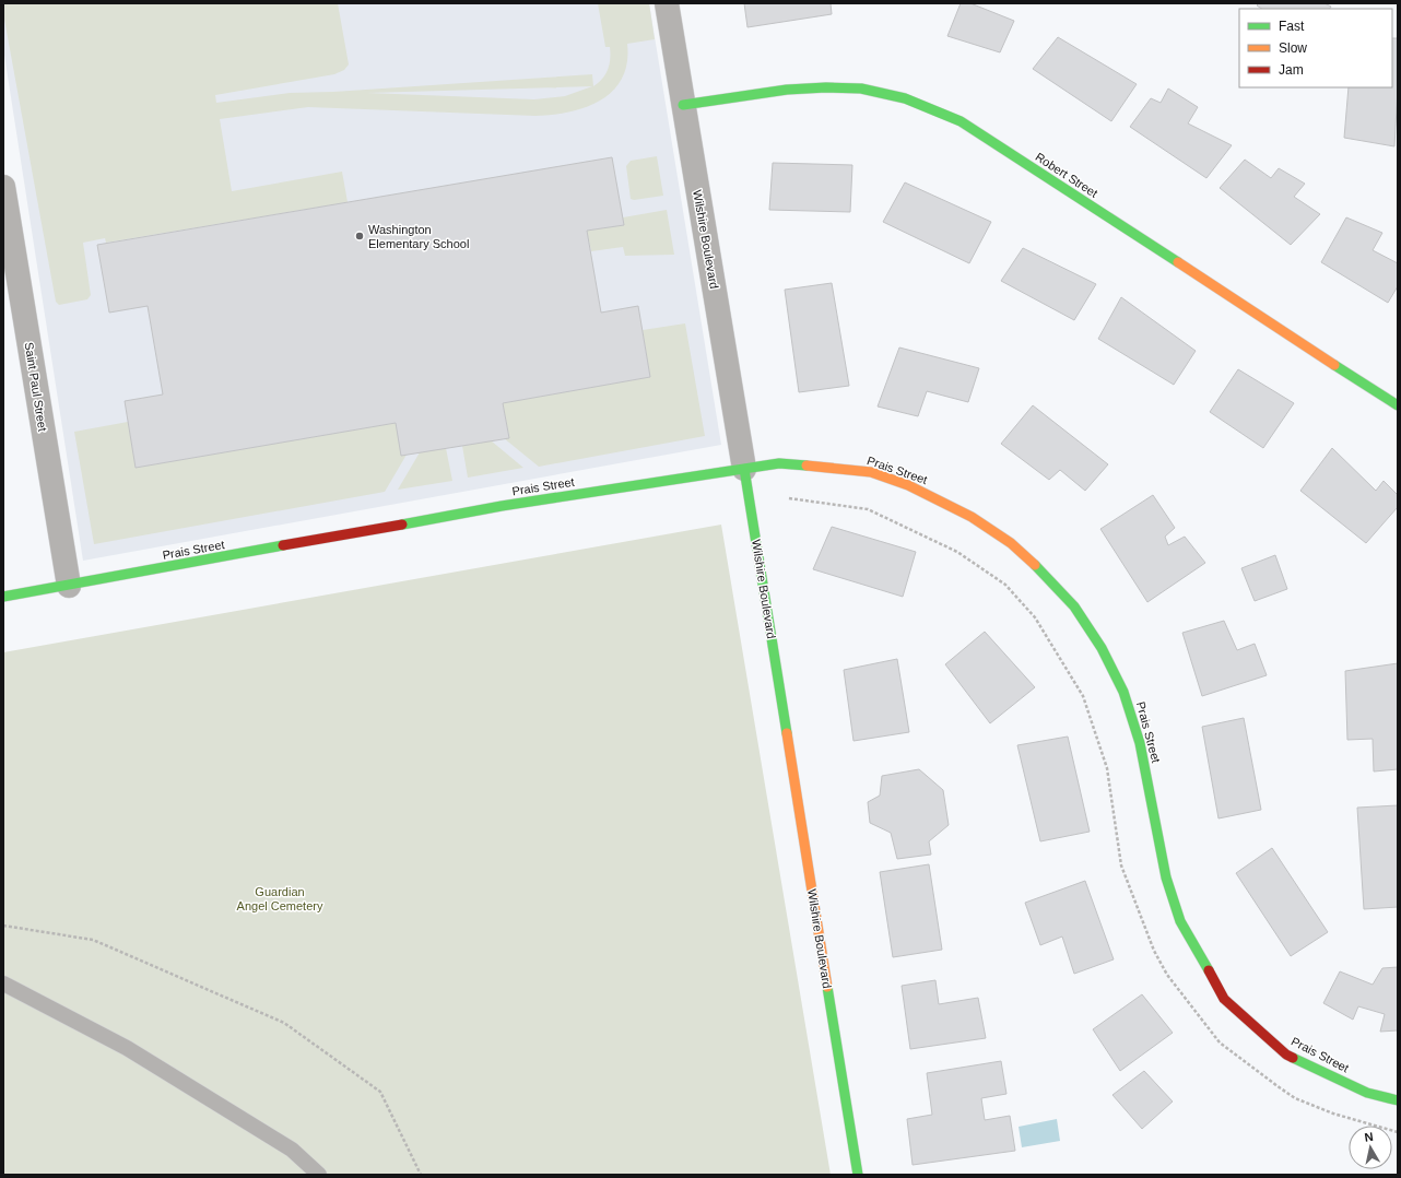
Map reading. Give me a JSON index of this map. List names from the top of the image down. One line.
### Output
{"streets":{"street":["Robert Street","Wilshire Boulevard","Saint Paul Street","Prais Street"]},"crossings":[["Robert Street","Wilshire Boulevard"],["Wilshire Boulevard","Prais Street"],["Saint Paul Street","Prais Street"]],"parks":["Guardian Angel Cemetery"],"places":["Washington Elementary School"],"legend":["Fast","Slow","Jam"],"north":"top"}
